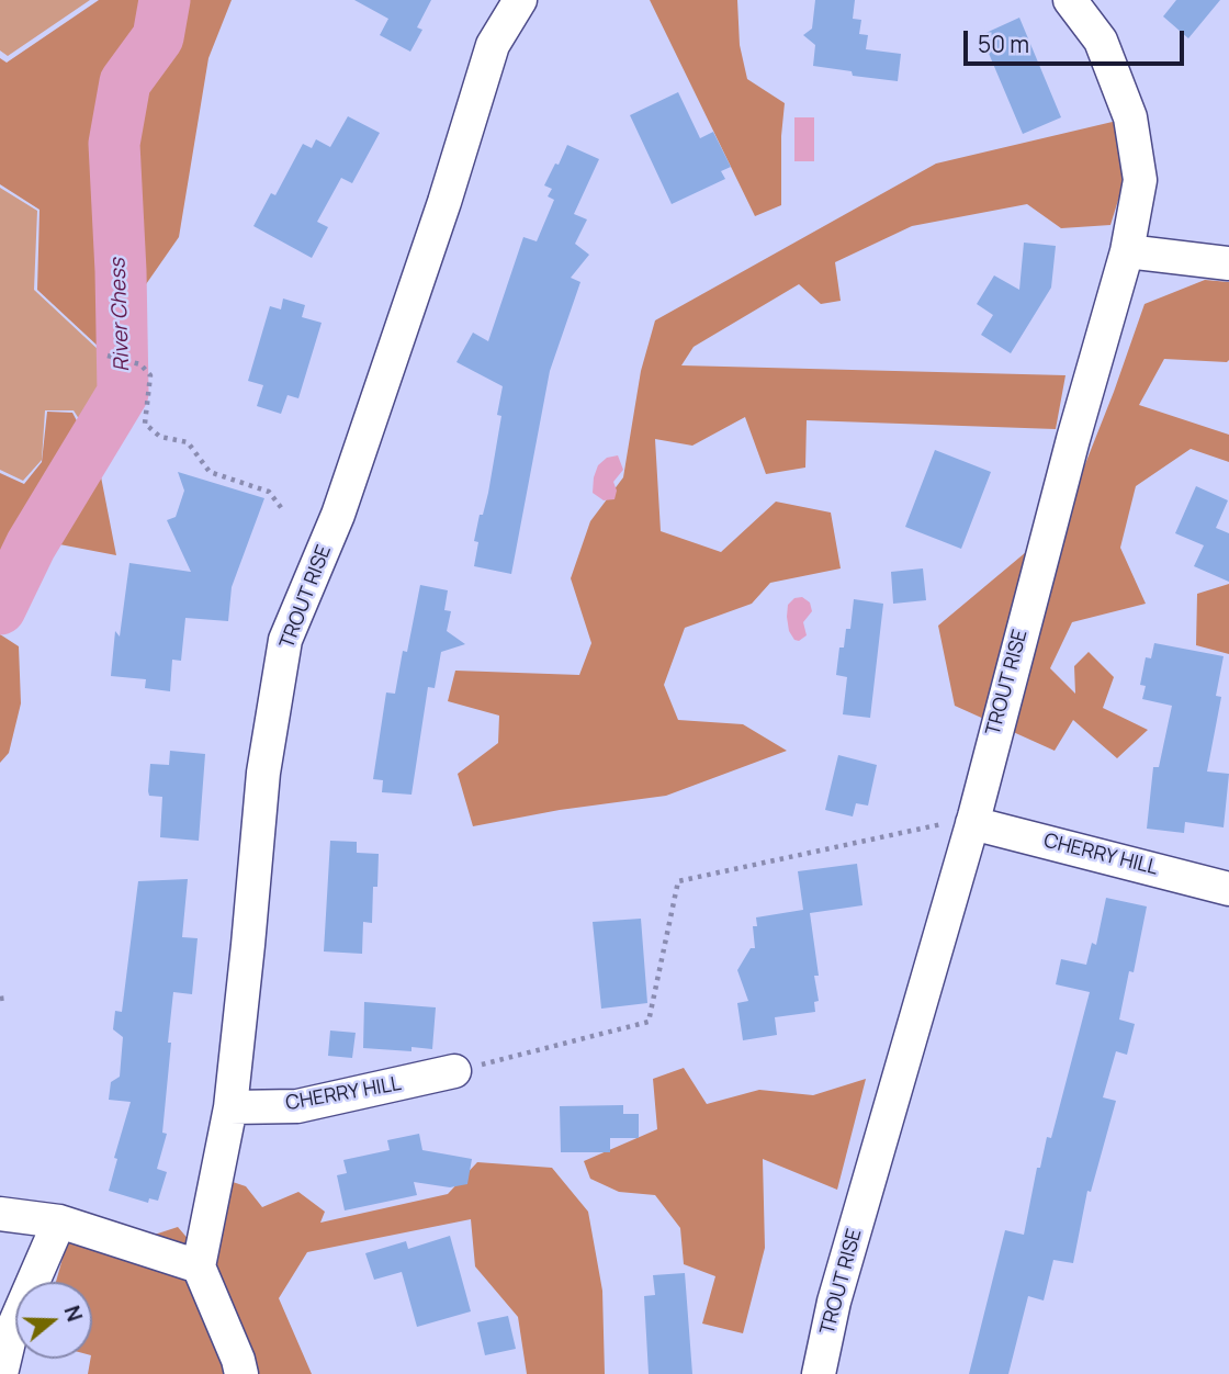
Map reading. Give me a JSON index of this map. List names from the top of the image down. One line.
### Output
{"streets":{"street":["TROUT RISE","CHERRY HILL"]},"crossings":[["TROUT RISE","CHERRY HILL"]],"water":["River Chess"],"scale_bar":"50 m","north":"right"}
